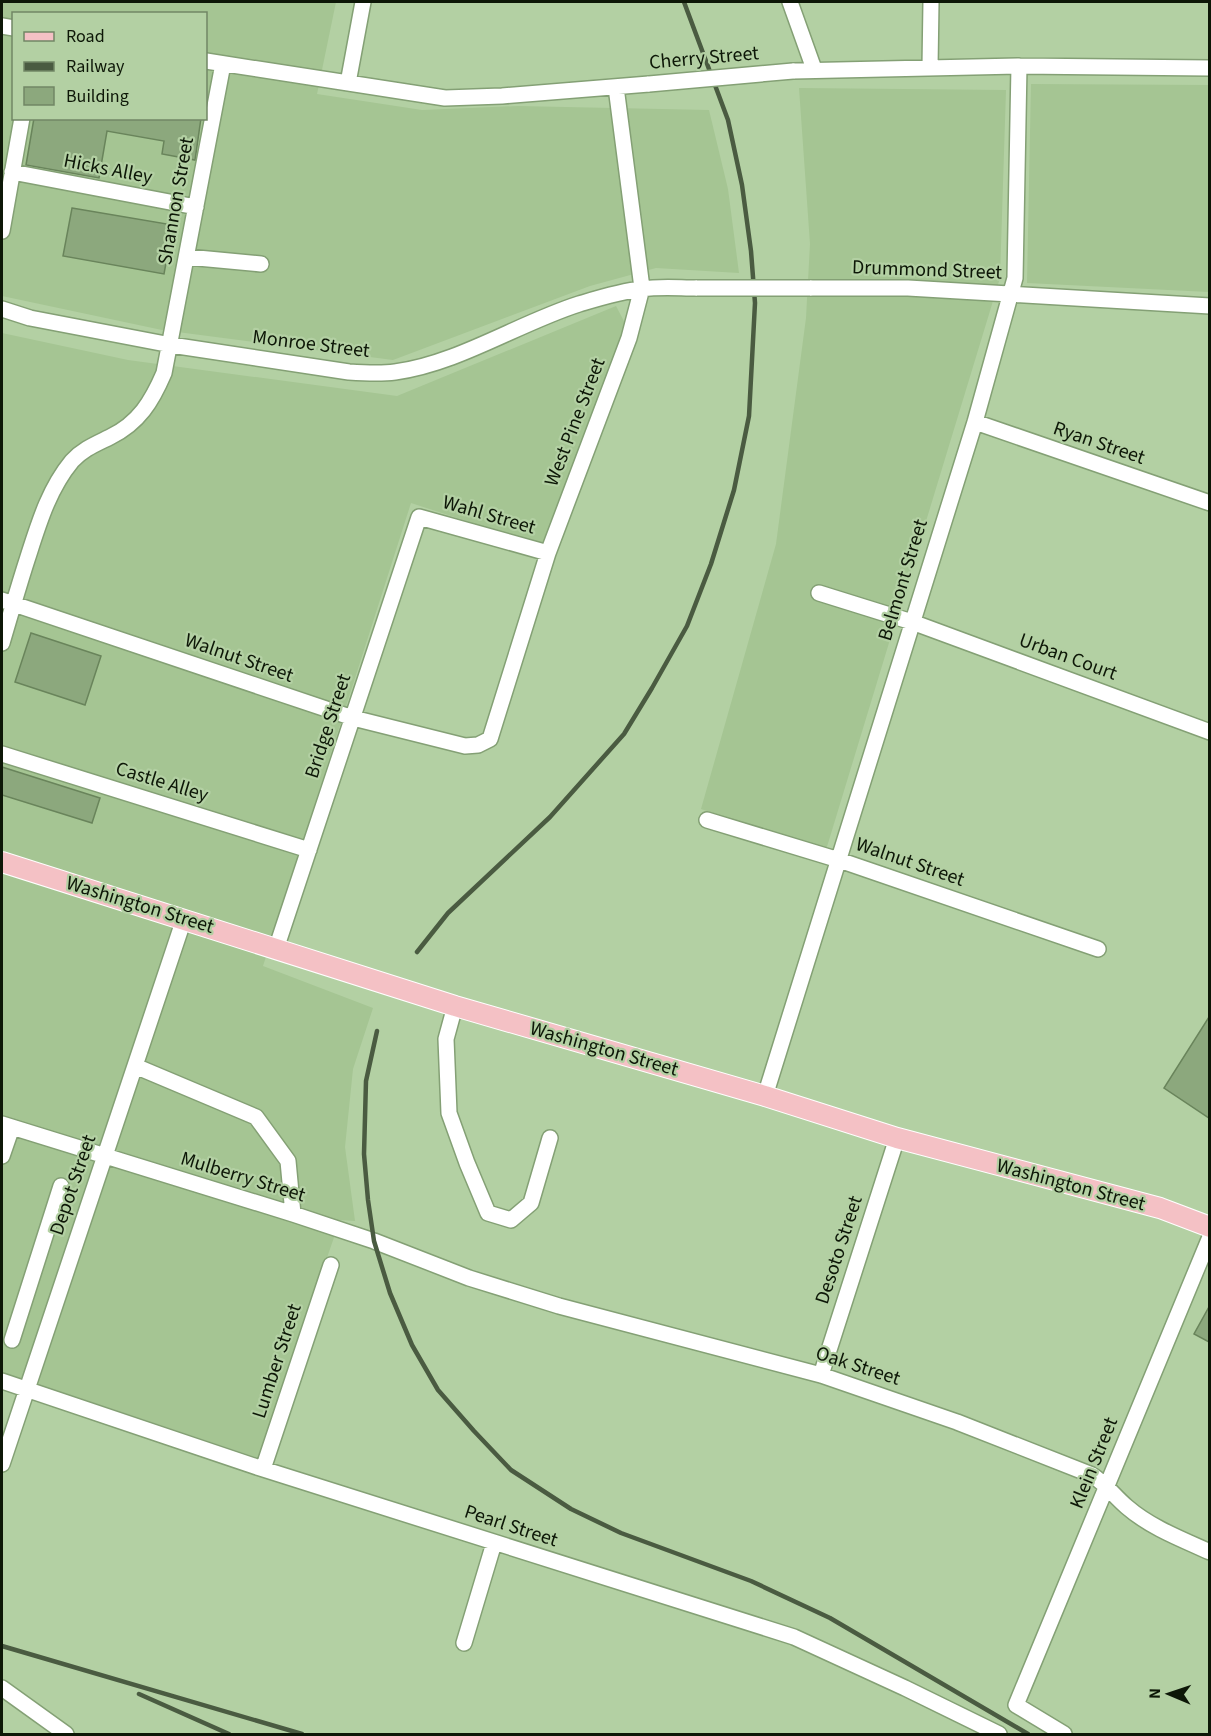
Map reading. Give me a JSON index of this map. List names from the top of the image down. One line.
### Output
{"streets":{"main road":["Washington Street"],"street":["Cherry Street","Hicks Alley","Shannon Street","Drummond Street","Monroe Street","West Pine Street","Ryan Street","Wahl Street","Belmont Street","Urban Court","Walnut Street","Bridge Street","Castle Alley","Mulberry Street","Depot Street","Desoto Street","Lumber Street","Oak Street","Klein Street","Pearl Street"]},"crossings":[["Cherry Street","Shannon Street"],["Cherry Street","West Pine Street"],["Cherry Street","Belmont Street"],["Hicks Alley","Shannon Street"],["Shannon Street","Monroe Street"],["Shannon Street","Walnut Street"],["Drummond Street","Monroe Street"],["Drummond Street","West Pine Street"],["Drummond Street","Belmont Street"],["Monroe Street","West Pine Street"],["West Pine Street","Wahl Street"],["West Pine Street","Walnut Street"],["Ryan Street","Belmont Street"],["Wahl Street","Bridge Street"],["Belmont Street","Urban Court"],["Belmont Street","Walnut Street"],["Belmont Street","Washington Street"],["Walnut Street","Bridge Street"],["Bridge Street","Castle Alley"],["Bridge Street","Washington Street"],["Washington Street","Depot Street"],["Washington Street","Desoto Street"],["Mulberry Street","Depot Street"],["Mulberry Street","Oak Street"],["Depot Street","Pearl Street"],["Desoto Street","Oak Street"],["Lumber Street","Pearl Street"],["Oak Street","Klein Street"]],"legend":["Road","Railway","Building"],"north":"left"}
